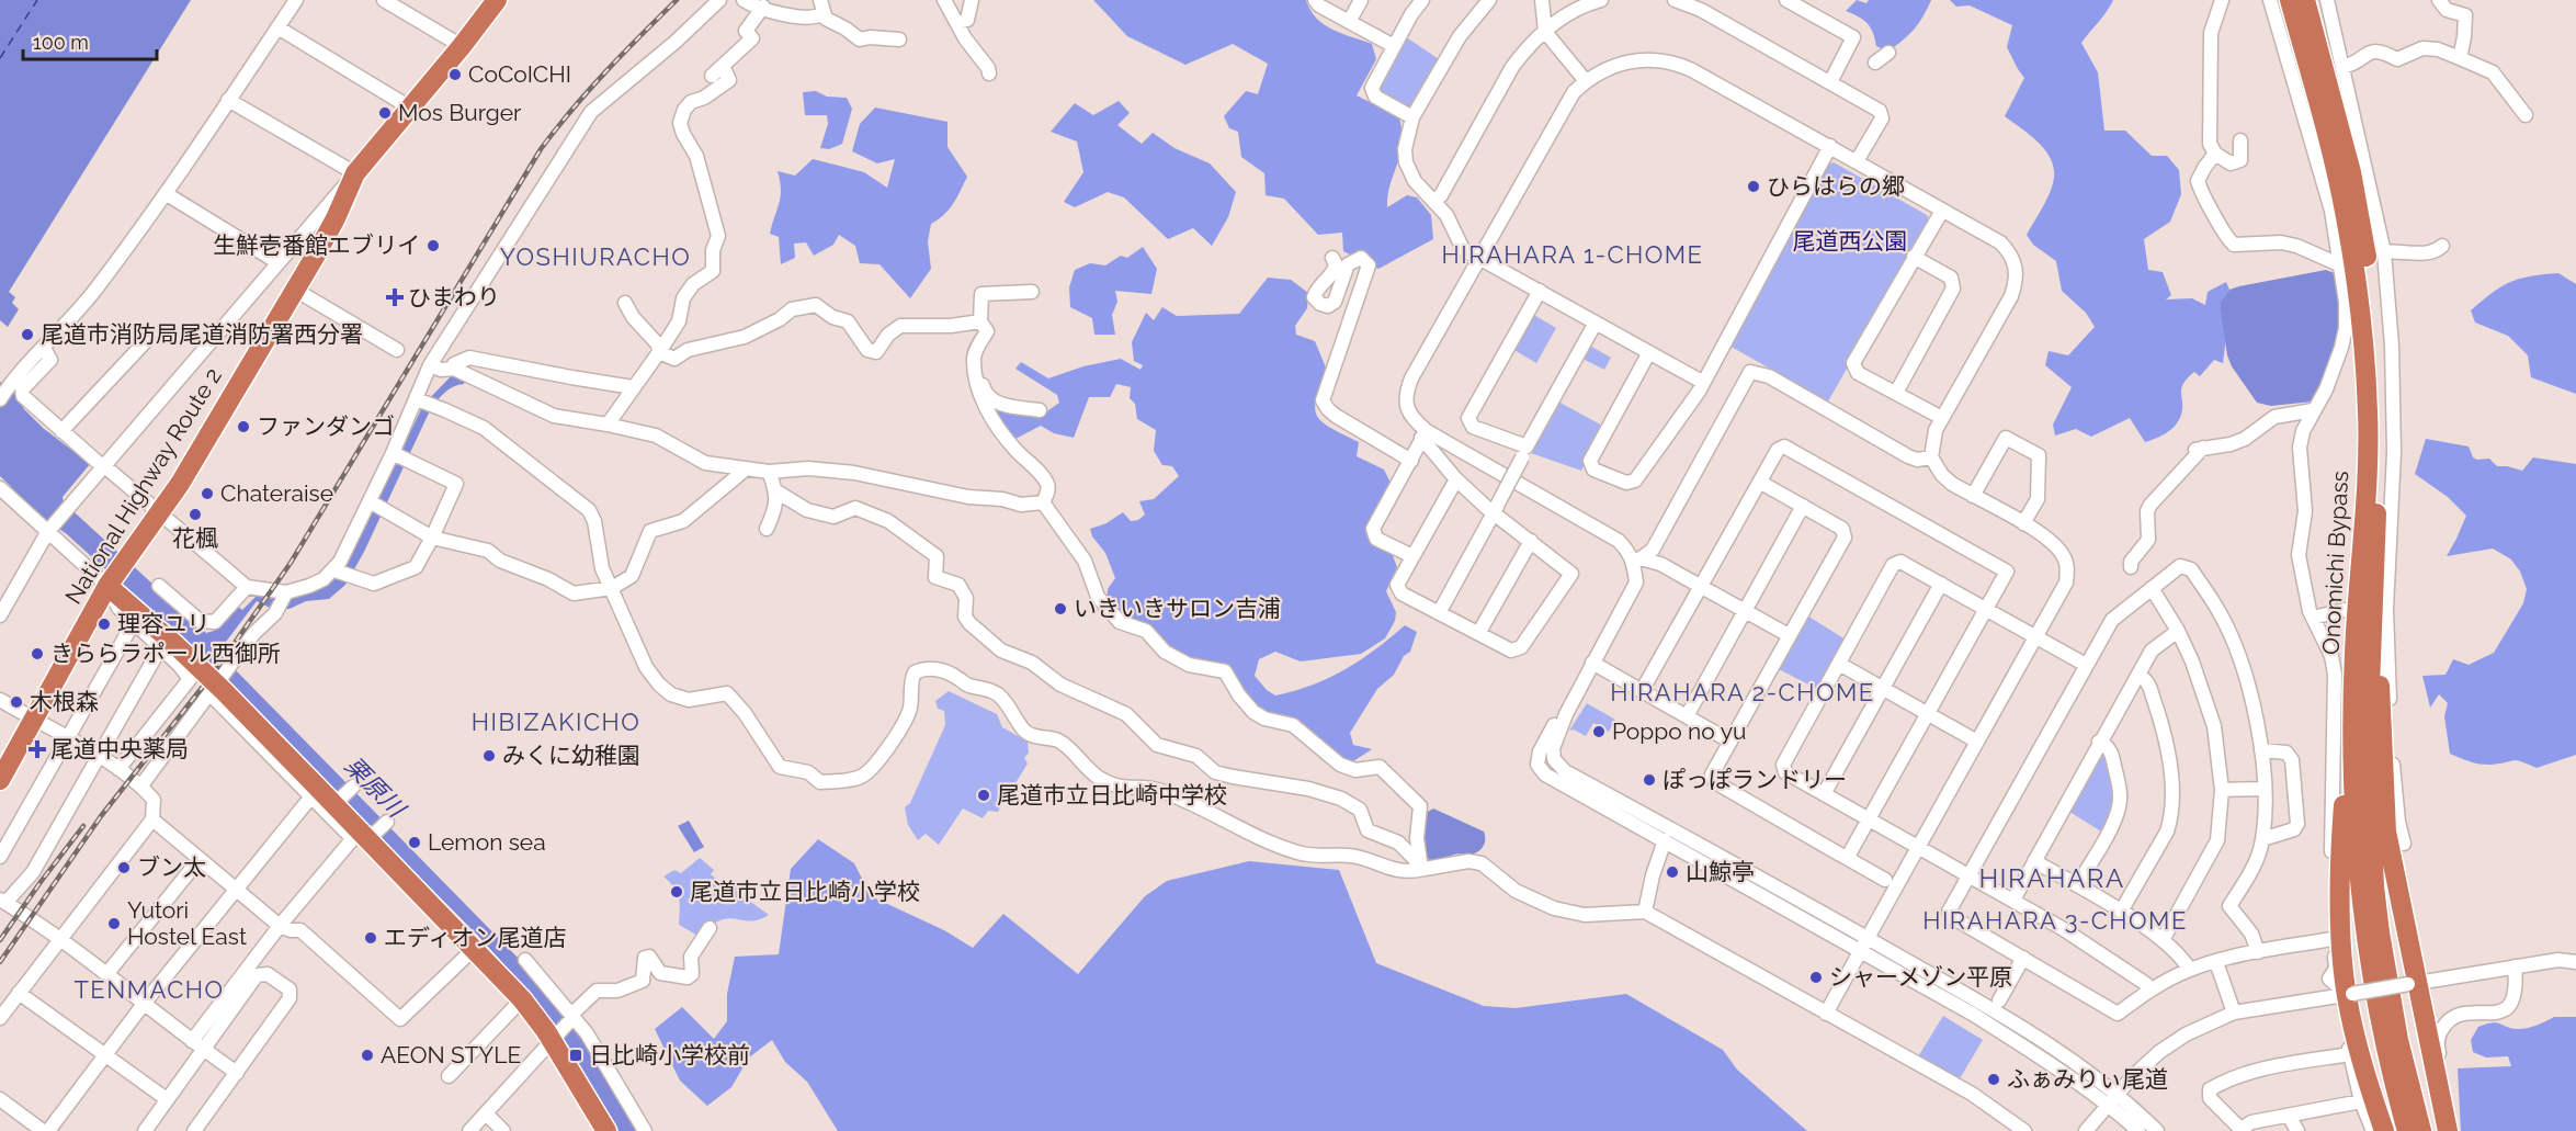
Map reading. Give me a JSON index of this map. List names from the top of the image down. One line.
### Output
{"streets":{"highway":["National Highway Route 2","Onomichi Bypass"]},"districts":["HIRAHARA 1-CHOME","YOSHIURACHO","HIRAHARA 2-CHOME","HIBIZAKICHO","HIRAHARA","HIRAHARA 3-CHOME","TENMACHO"],"water":["栗原川"],"parks":["尾道西公園"],"places":{"other":["CoCoICHI","Mos Burger","ひらはらの郷","生鮮壱番館エブリイ","尾道市消防局尾道消防署西分署","ファンダンゴ","Chateraise","花楓","いきいきサロン吉浦","理容ユリ","きららラポール西御所","木根森","Poppo no yu","みくに幼稚園","ぽっぽランドリー","尾道市立日比崎中学校","Lemon sea","ブン太","山鯨亭","尾道市立日比崎小学校","Yutori Hostel East","エディオン尾道店","シャーメゾン平原","AEON STYLE","ふぁみりぃ尾道"],"health":["ひまわり","尾道中央薬局"],"transit":["日比崎小学校前"]},"scale_bar":"100 m"}
